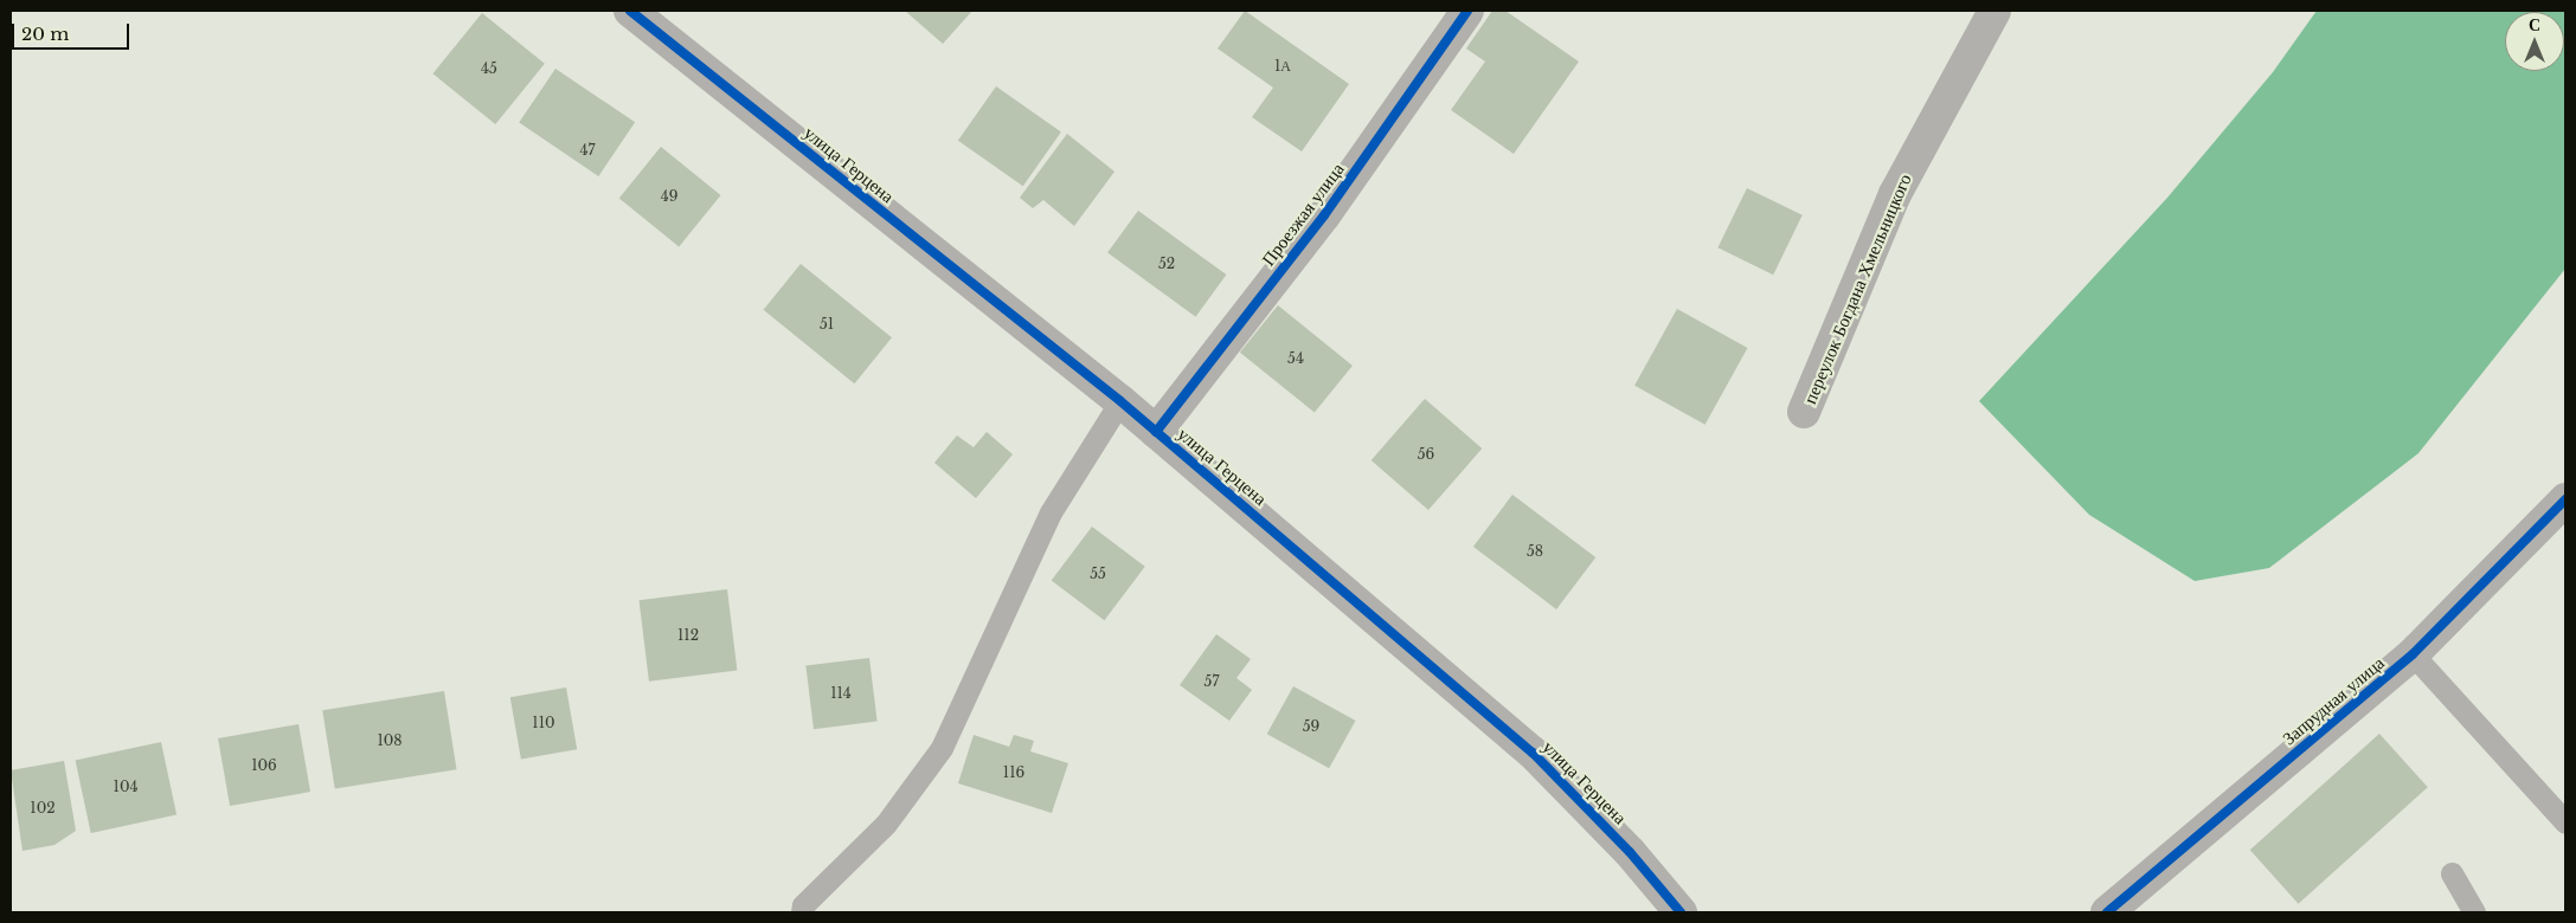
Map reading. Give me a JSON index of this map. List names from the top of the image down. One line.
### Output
{"streets":{"street":["улица Герцена","Проезжая улица","переулок Богдана Хмельницкого","Запрудная улица"]},"crossings":[["улица Герцена","Проезжая улица"]],"house_numbers":["1А","45","47","49","52","51","54","56","58","55","112","57","114","110","59","108","106","116","104","102"],"scale_bar":"20 m","north":"top"}
